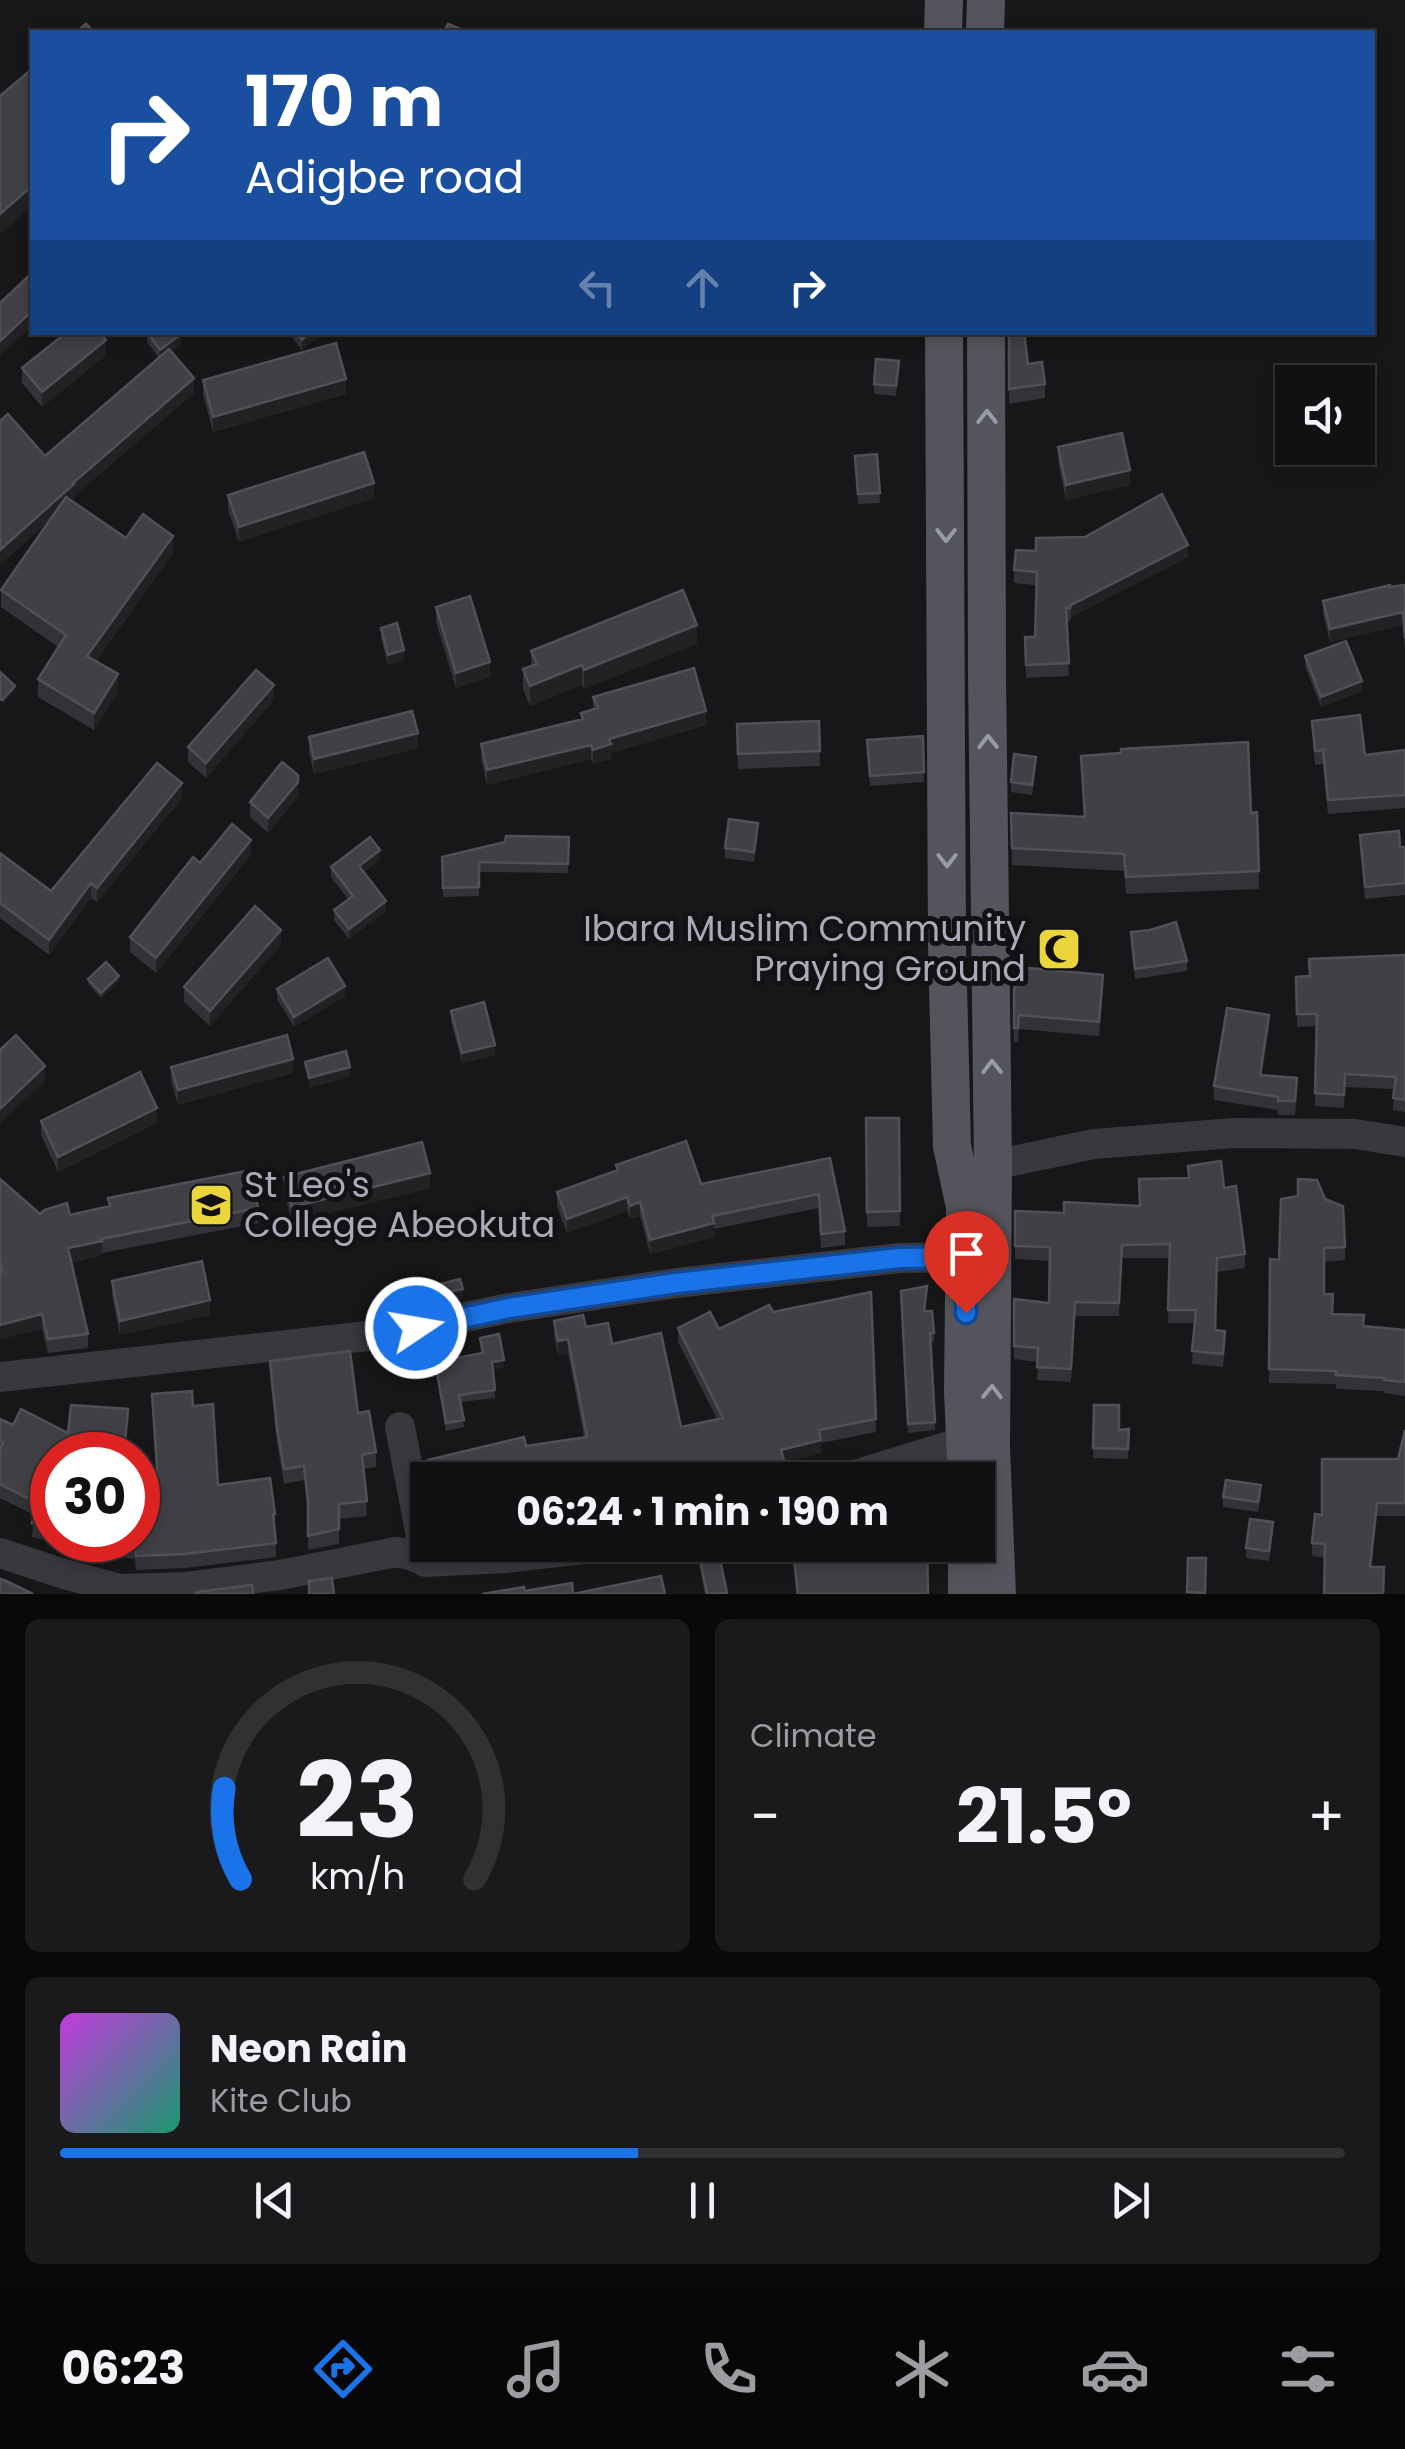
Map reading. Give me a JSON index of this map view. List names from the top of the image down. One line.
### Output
{"places":{"mosque":["Ibara Muslim Community Praying Ground"],"school or university":["St Leo's College Abeokuta"]},"page":{"turn":["170 m","Adigbe road"],"limit":"30","trip":"06:24 · 1 min · 190 m","tile":"Climate","heat":["−","21.5°","+"],"song":["Neon Rain","Kite Club"],"tabs":"06:23","gauge":["23","km/h"]}}
